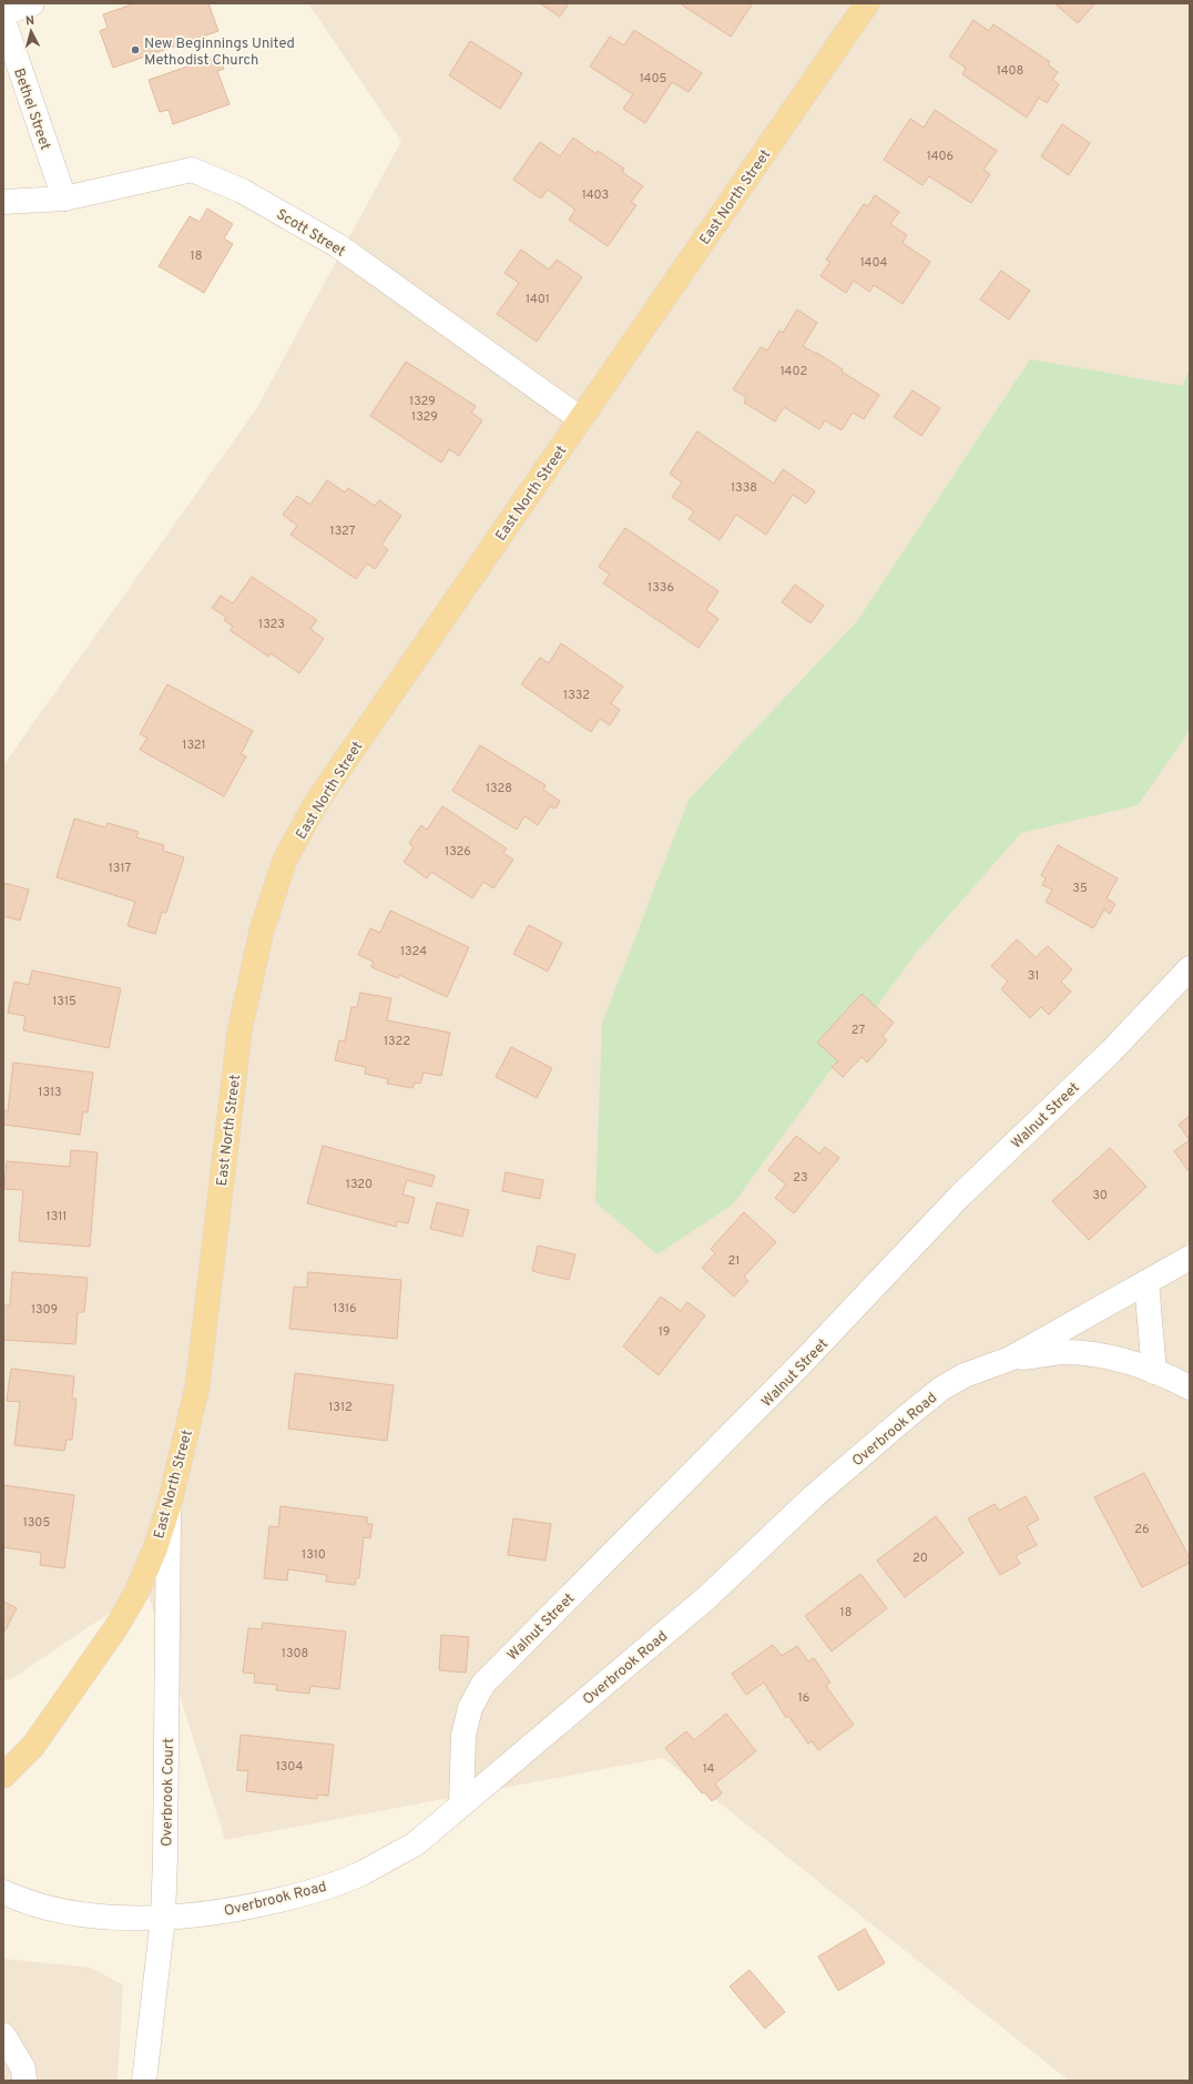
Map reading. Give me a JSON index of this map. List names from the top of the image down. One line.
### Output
{"streets":{"main road":["East North Street"],"street":["Bethel Street","Scott Street","Walnut Street","Overbrook Road","Overbrook Court"]},"crossings":[["Bethel Street","Scott Street"],["East North Street","Scott Street"],["East North Street","Overbrook Court"],["Walnut Street","Overbrook Road"],["Overbrook Road","Overbrook Court"]],"places":["New Beginnings United Methodist Church"],"house_numbers":["1408","1405","1406","1403","18","1404","1401","1402","1329","1329","1338","1327","1336","1323","1332","1321","1328","1326","1317","35","1324","31","1315","27","1322","1313","23","1320","30","1311","21","1316","1309","19","1312","1305","26","1310","20","18","1308","16","1304","14"],"north":"top"}
